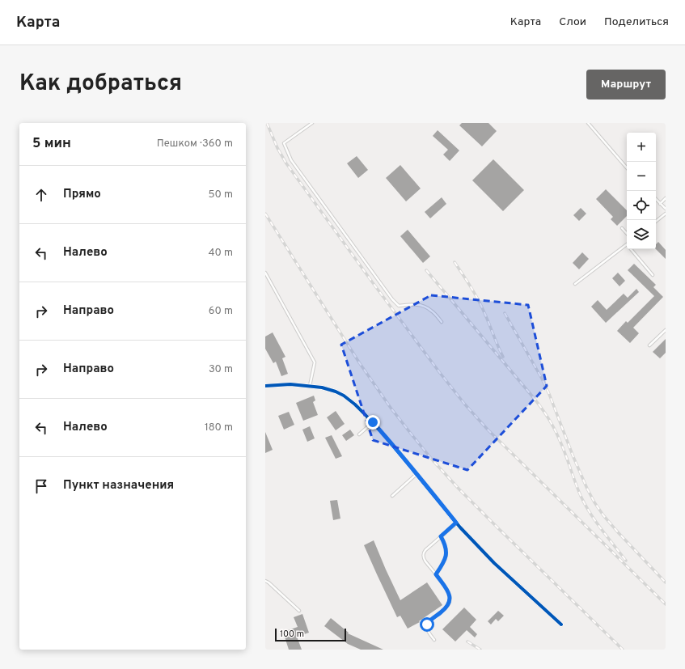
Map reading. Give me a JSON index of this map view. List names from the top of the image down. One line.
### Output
{"scale_bar":"100 m","page":{"header":"Карта","nav":["Карта","Слои","Поделиться"],"title":"Как добраться","buttons":"Маршрут","heading":["5 мин","Пешком · 360 m"],"map_buttons":["+","−"],"list":[["Прямо","50 m"],["Налево","40 m"],["Направо","60 m"],["Направо","30 m"],["Налево","180 m"],"Пункт назначения"],"scale":"100 m"}}
